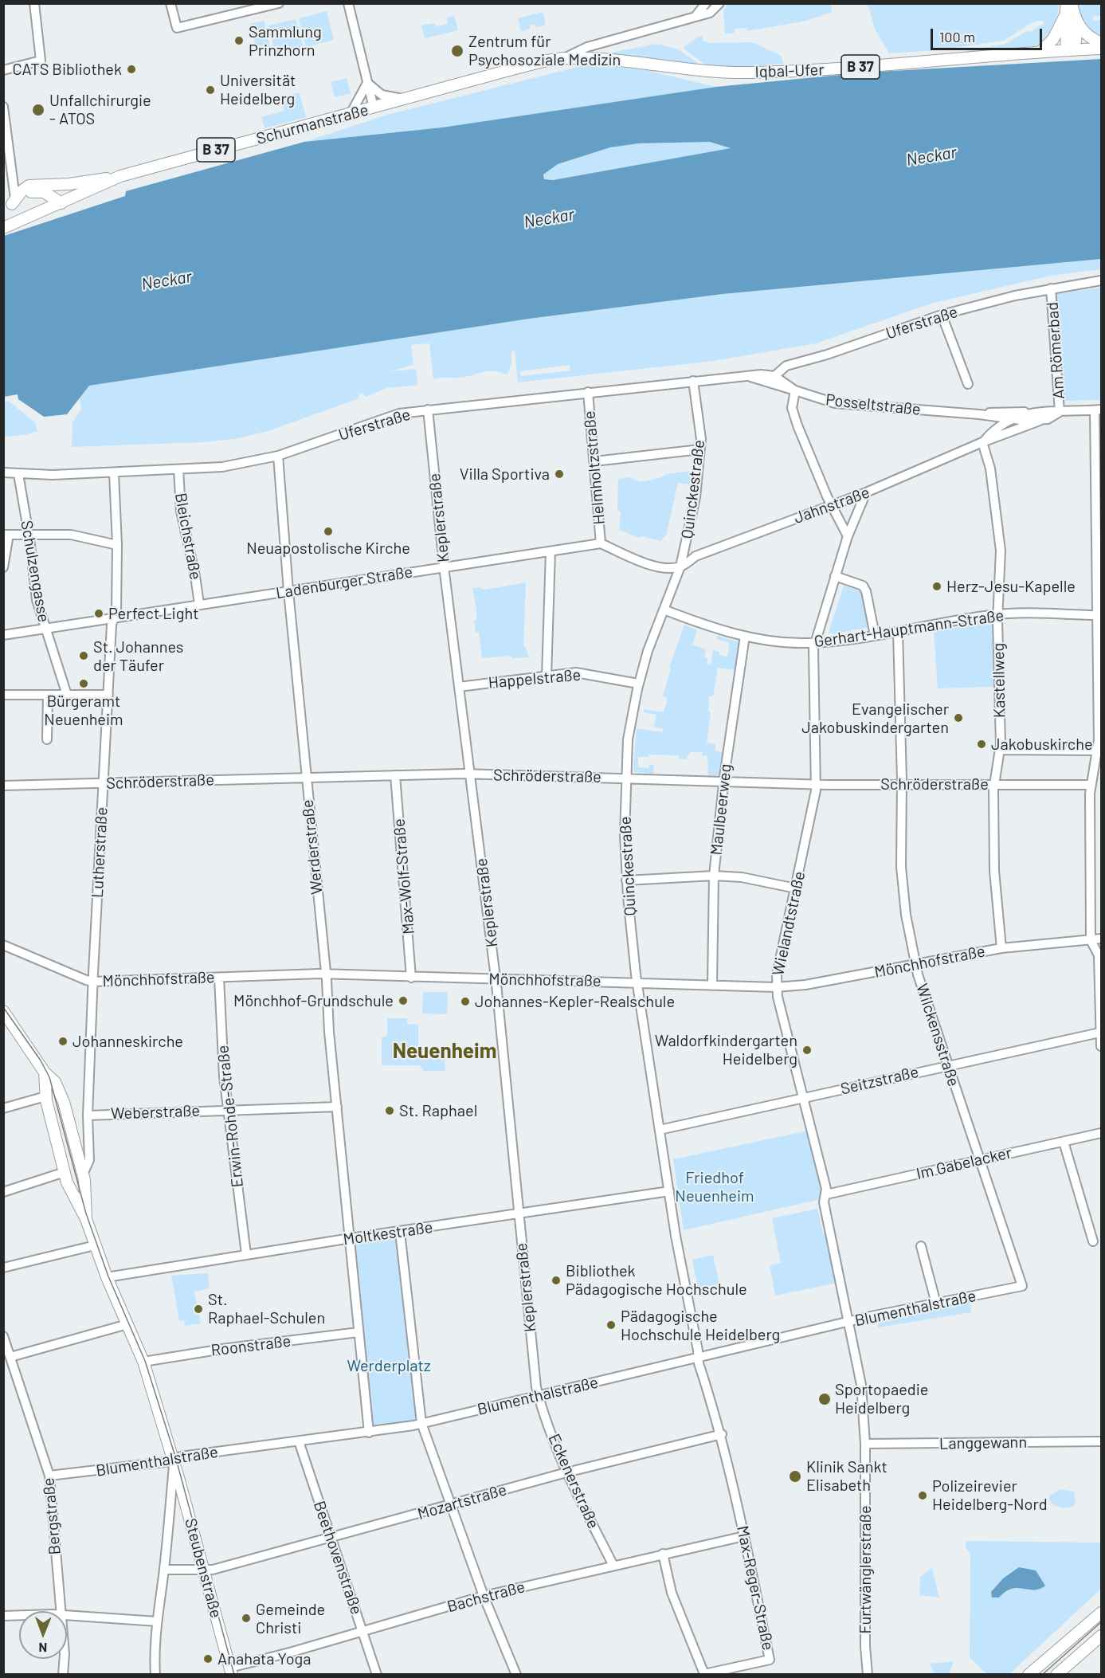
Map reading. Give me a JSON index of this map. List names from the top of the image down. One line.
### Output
{"streets":{"main road":["B 37","Iqbal-Ufer","Schurmanstraße","Steubenstraße"],"street":["Uferstraße","Am Römerbad","Posseltstraße","Helmholtzstraße","Quinckestraße","Jahnstraße","Keplerstraße","Bleichstraße","Schulzengasse","Ladenburger Straße","Gerhart-Hauptmann-Straße","Happelstraße","Kastellweg","Schröderstraße","Maulbeerweg","Werderstraße","Lutherstraße","Max-Wolf-Straße","Wielandtstraße","Mönchhofstraße","Wilckensstraße","Seitzstraße","Weberstraße","Erwin-Rohde-Straße","Im Gabelacker","Moltkestraße","Blumenthalstraße","Roonstraße","Langgewann","Eckenerstraße","Mozartstraße","Bergstraße","Beethovenstraße","Furtwänglerstraße","Max-Reger-Straße","Bachstraße"]},"crossings":[["B 37","Schurmanstraße"],["Iqbal-Ufer","Schurmanstraße"],["Uferstraße","Am Römerbad"],["Uferstraße","Posseltstraße"],["Uferstraße","Helmholtzstraße"],["Uferstraße","Quinckestraße"],["Uferstraße","Keplerstraße"],["Uferstraße","Bleichstraße"],["Uferstraße","Schulzengasse"],["Uferstraße","Werderstraße"],["Uferstraße","Lutherstraße"],["Am Römerbad","Jahnstraße"],["Posseltstraße","Jahnstraße"],["Helmholtzstraße","Ladenburger Straße"],["Quinckestraße","Jahnstraße"],["Quinckestraße","Gerhart-Hauptmann-Straße"],["Quinckestraße","Happelstraße"],["Quinckestraße","Schröderstraße"],["Quinckestraße","Mönchhofstraße"],["Quinckestraße","Seitzstraße"],["Quinckestraße","Moltkestraße"],["Quinckestraße","Blumenthalstraße"],["Quinckestraße","Max-Reger-Straße"],["Jahnstraße","Kastellweg"],["Jahnstraße","Wielandtstraße"],["Keplerstraße","Ladenburger Straße"],["Keplerstraße","Happelstraße"],["Keplerstraße","Schröderstraße"],["Keplerstraße","Mönchhofstraße"],["Keplerstraße","Moltkestraße"],["Keplerstraße","Blumenthalstraße"],["Keplerstraße","Eckenerstraße"],["Bleichstraße","Ladenburger Straße"],["Schulzengasse","Ladenburger Straße"],["Ladenburger Straße","Werderstraße"],["Ladenburger Straße","Lutherstraße"],["Gerhart-Hauptmann-Straße","Kastellweg"],["Gerhart-Hauptmann-Straße","Maulbeerweg"],["Gerhart-Hauptmann-Straße","Wielandtstraße"],["Gerhart-Hauptmann-Straße","Wilckensstraße"],["Kastellweg","Schröderstraße"],["Kastellweg","Mönchhofstraße"],["Schröderstraße","Maulbeerweg"],["Schröderstraße","Werderstraße"],["Schröderstraße","Lutherstraße"],["Schröderstraße","Max-Wolf-Straße"],["Schröderstraße","Wielandtstraße"],["Schröderstraße","Wilckensstraße"],["Maulbeerweg","Mönchhofstraße"],["Werderstraße","Mönchhofstraße"],["Werderstraße","Weberstraße"],["Werderstraße","Moltkestraße"],["Lutherstraße","Mönchhofstraße"],["Lutherstraße","Weberstraße"],["Max-Wolf-Straße","Mönchhofstraße"],["Wielandtstraße","Mönchhofstraße"],["Wielandtstraße","Seitzstraße"],["Wielandtstraße","Im Gabelacker"],["Wielandtstraße","Blumenthalstraße"],["Wielandtstraße","Furtwänglerstraße"],["Mönchhofstraße","Wilckensstraße"],["Mönchhofstraße","Erwin-Rohde-Straße"],["Wilckensstraße","Seitzstraße"],["Wilckensstraße","Im Gabelacker"],["Wilckensstraße","Blumenthalstraße"],["Weberstraße","Erwin-Rohde-Straße"],["Erwin-Rohde-Straße","Moltkestraße"],["Moltkestraße","Steubenstraße"],["Blumenthalstraße","Eckenerstraße"],["Blumenthalstraße","Bergstraße"],["Blumenthalstraße","Beethovenstraße"],["Blumenthalstraße","Steubenstraße"],["Blumenthalstraße","Furtwänglerstraße"],["Blumenthalstraße","Max-Reger-Straße"],["Roonstraße","Steubenstraße"],["Langgewann","Furtwänglerstraße"],["Eckenerstraße","Mozartstraße"],["Eckenerstraße","Bachstraße"],["Mozartstraße","Beethovenstraße"],["Mozartstraße","Steubenstraße"],["Mozartstraße","Max-Reger-Straße"],["Beethovenstraße","Bachstraße"],["Steubenstraße","Bachstraße"],["Max-Reger-Straße","Bachstraße"]],"districts":["Neuenheim"],"water":["Neckar"],"parks":["Friedhof Neuenheim","Werderplatz"],"places":["Sammlung Prinzhorn","Zentrum für Psychosoziale Medizin","CATS Bibliothek","Universität Heidelberg","Unfallchirurgie - ATOS","Villa Sportiva","Neuapostolische Kirche","Herz-Jesu-Kapelle","Perfect Light","St. Johannes der Täufer","Bürgeramt Neuenheim","Evangelischer Jakobuskindergarten","Jakobuskirche","Mönchhof-Grundschule","Johannes-Kepler-Realschule","Johanneskirche","Waldorfkindergarten Heidelberg","St. Raphael","Bibliothek Pädagogische Hochschule","St. Raphael-Schulen","Pädagogische Hochschule Heidelberg","Sportopaedie Heidelberg","Klinik Sankt Elisabeth","Polizeirevier Heidelberg-Nord","Gemeinde Christi","Anahata Yoga"],"scale_bar":"100 m","north":"bottom"}
